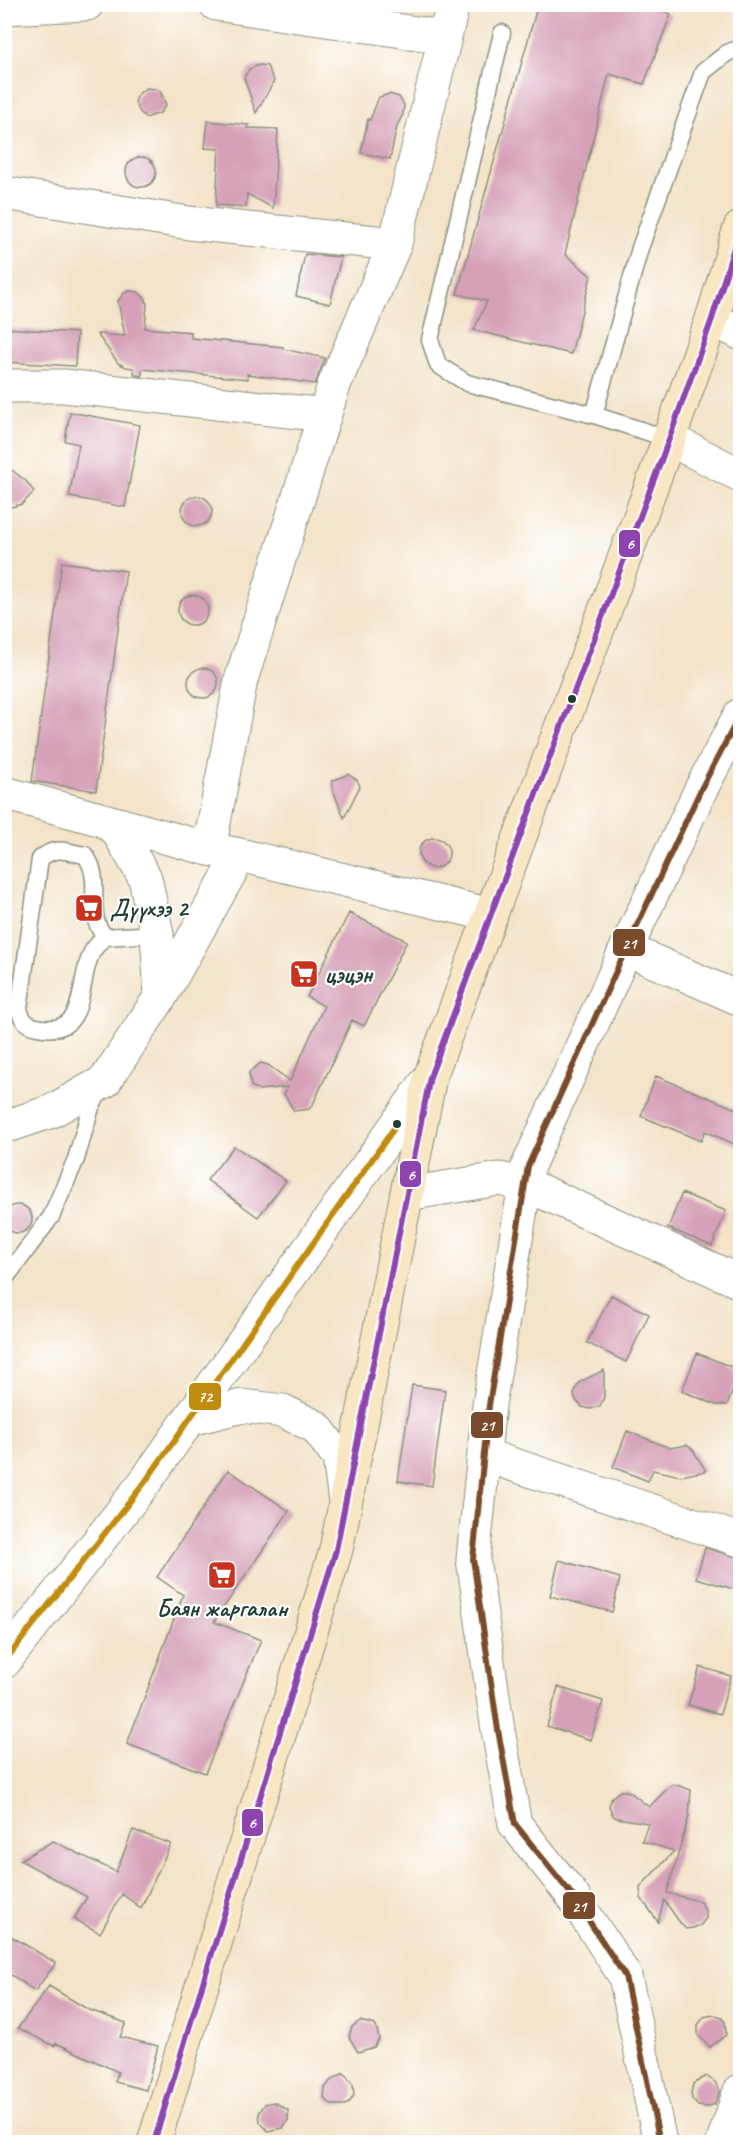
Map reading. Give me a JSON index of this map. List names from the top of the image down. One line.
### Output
{"places":{"supermarket":["Дүүхээ 2","цэцэн","Баян жаргалан"]},"lines":["transit line 6","transit line 21","transit line 72"]}
